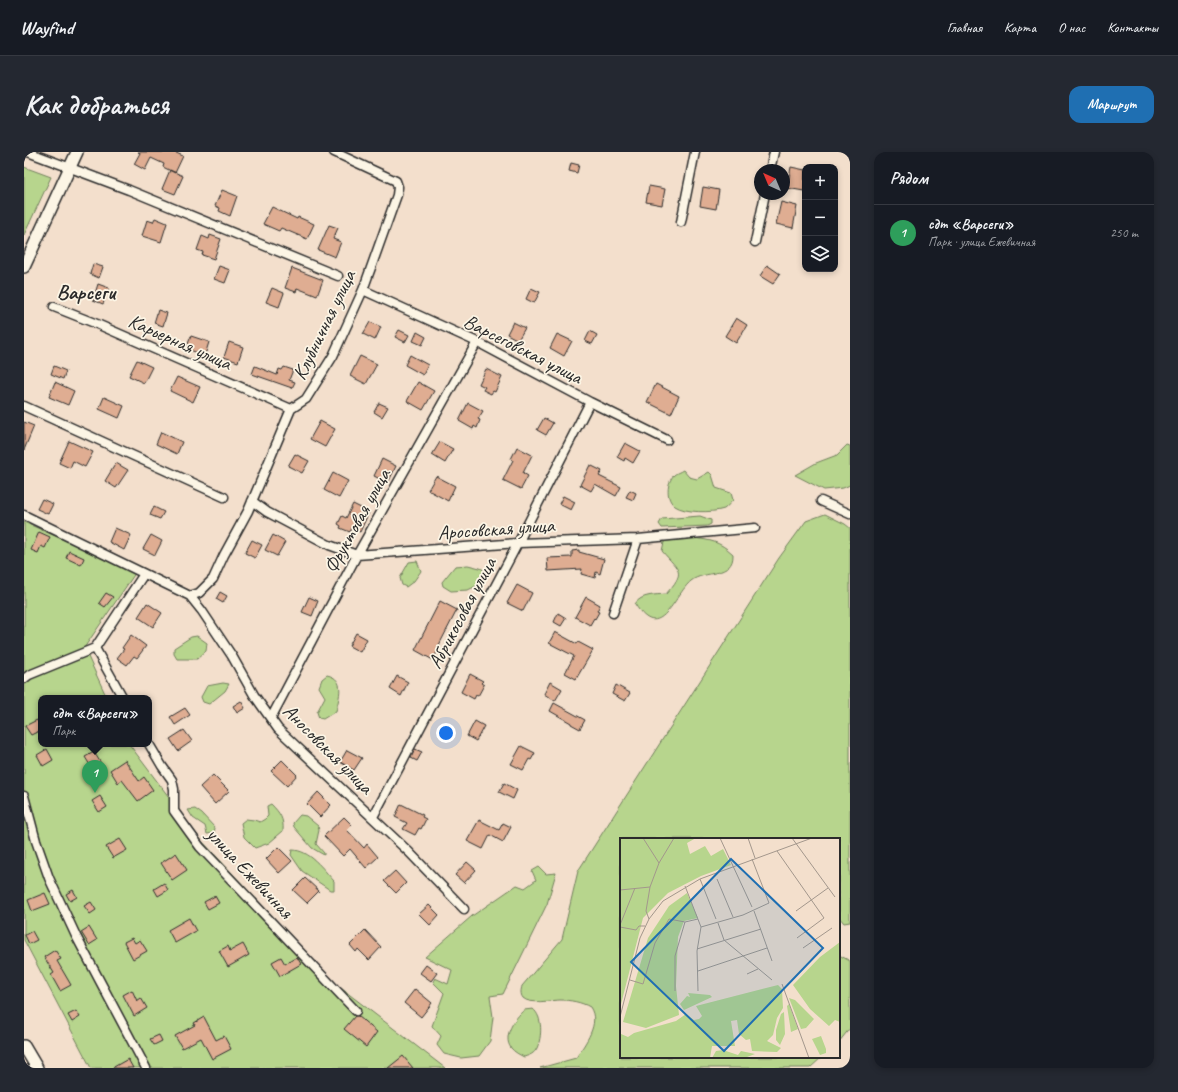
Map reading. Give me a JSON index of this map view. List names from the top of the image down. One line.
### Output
{"streets":{"street":["Клубничная улица","Карьерная улица","Варсеговская улица","Фруктовая улица","Аросовская улица","Абрикосовая улица","Аносовская улица","улица Ежевичная"]},"crossings":[["Клубничная улица","Карьерная улица"],["Клубничная улица","Варсеговская улица"],["Варсеговская улица","Фруктовая улица"],["Варсеговская улица","Абрикосовая улица"],["Фруктовая улица","Аросовская улица"],["Фруктовая улица","Аносовская улица"],["Аросовская улица","Абрикосовая улица"],["Абрикосовая улица","Аносовская улица"]],"districts":["Варсеги"],"north":"top left","page":{"header":"Wayfind","nav":["Главная","Карта","О нас","Контакты"],"buttons":"Маршрут","title":"Как добраться","heading":"Рядом","map_buttons":["+","−"],"list":[{"mark":"1","name":"сдт «Варсеги»","note":"Парк · улица Ежевичная","value":"250 m"}],"popup":["сдт «Варсеги»","Парк"],"pins":"1"}}
